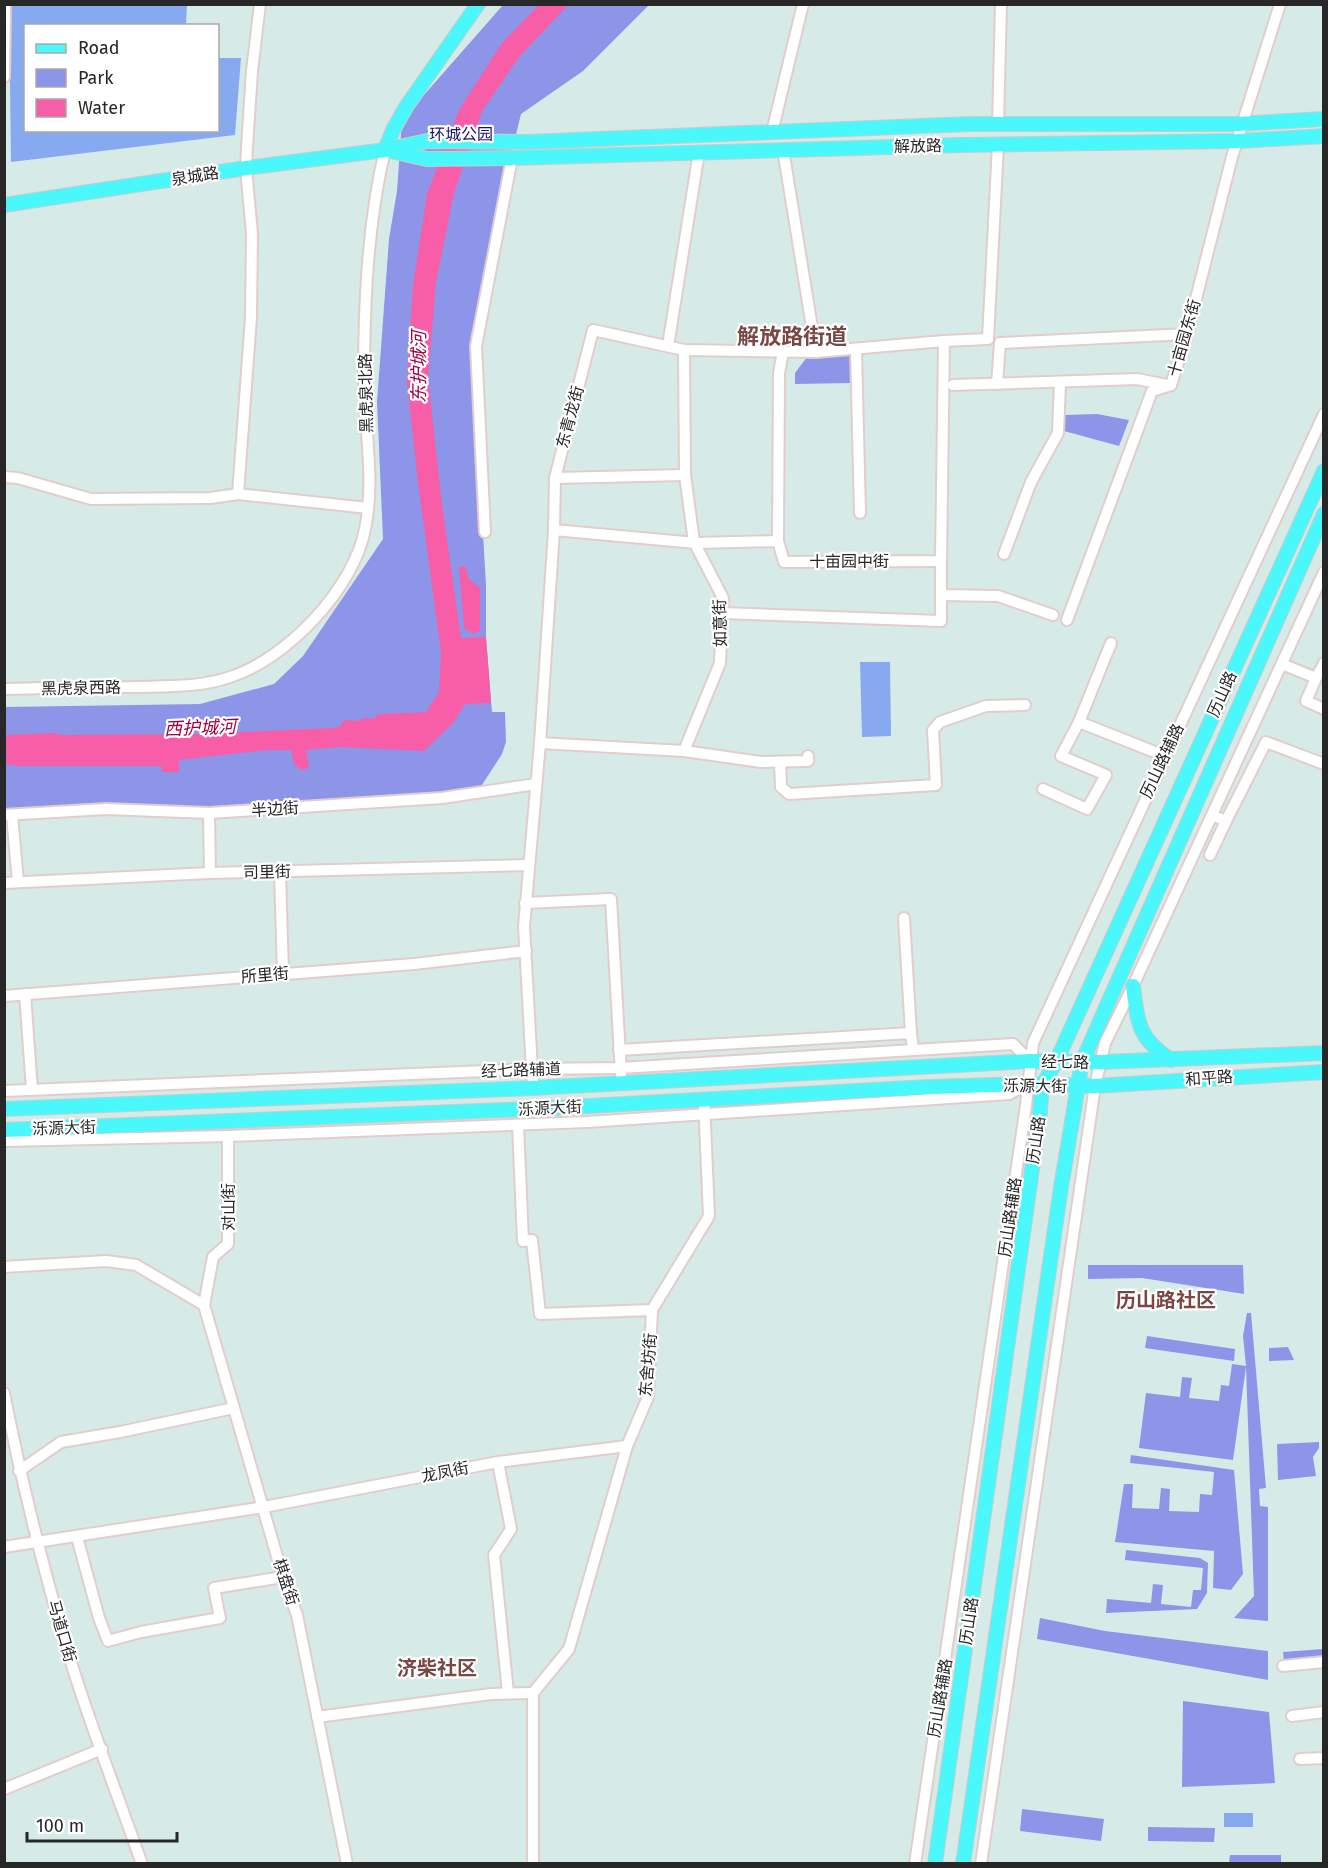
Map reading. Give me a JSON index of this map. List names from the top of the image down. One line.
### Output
{"streets":{"main road":["解放路","泉城路","黑虎泉北路","历山路","经七路","和平路","泺源大街"],"street":["十亩园东街","东青龙街","十亩园中街","如意街","黑虎泉西路","历山路辅路","半边街","司里街","所里街","经七路辅道","对山街","东舍坊街","龙凤街","棋盘街","马道口街"]},"crossings":[["解放路","泉城路"],["解放路","十亩园东街"],["解放路","黑虎泉北路"],["解放路","东青龙街"],["泉城路","黑虎泉北路"],["黑虎泉北路","黑虎泉西路"],["东青龙街","如意街"],["东青龙街","半边街"],["东青龙街","司里街"],["东青龙街","所里街"],["东青龙街","经七路辅道"],["东青龙街","泺源大街"],["历山路","经七路"],["历山路","泺源大街"],["历山路辅路","经七路"],["历山路辅路","经七路辅道"],["历山路辅路","泺源大街"],["经七路","经七路辅道"],["经七路","和平路"],["经七路","泺源大街"],["经七路辅道","泺源大街"],["和平路","泺源大街"],["泺源大街","东舍坊街"],["对山街","棋盘街"],["东舍坊街","龙凤街"],["龙凤街","棋盘街"],["龙凤街","马道口街"]],"districts":["解放路街道","历山路社区","济柴社区"],"water":["东护城河","西护城河"],"parks":["环城公园"],"legend":["Road","Park","Water"],"scale_bar":"100 m"}
